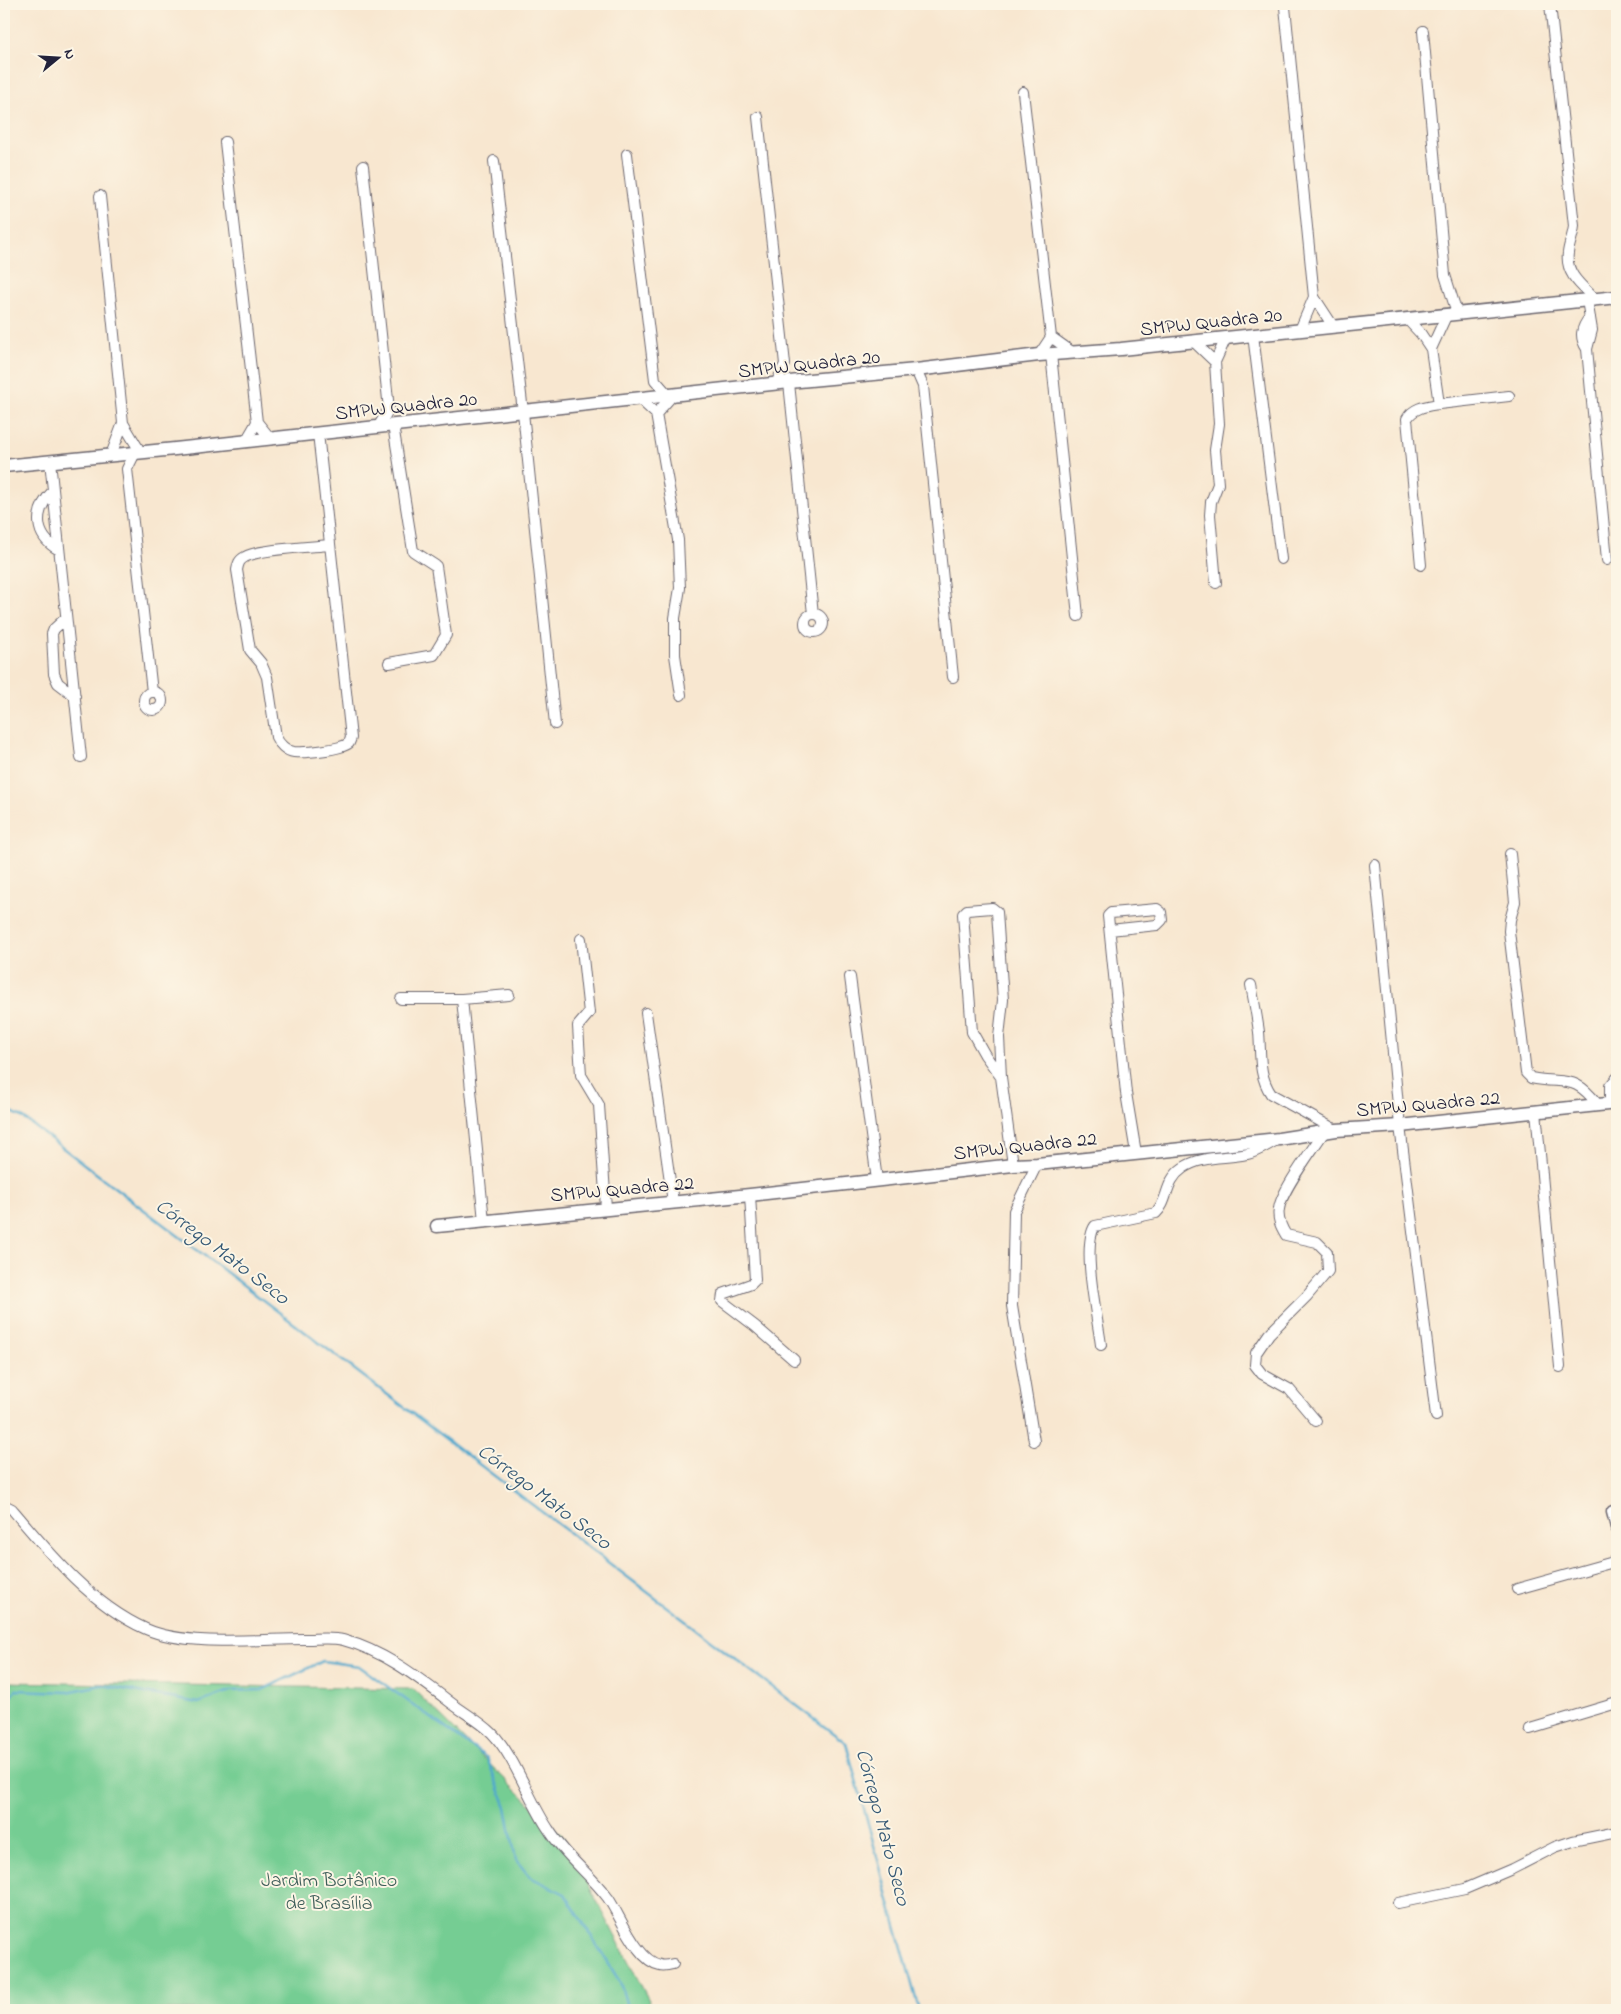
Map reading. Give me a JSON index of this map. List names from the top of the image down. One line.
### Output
{"streets":{"street":["SMPW Quadra 20","SMPW Quadra 22"]},"water":["Córrego Mato Seco"],"parks":["Jardim Botânico de Brasília"],"north":"right"}
